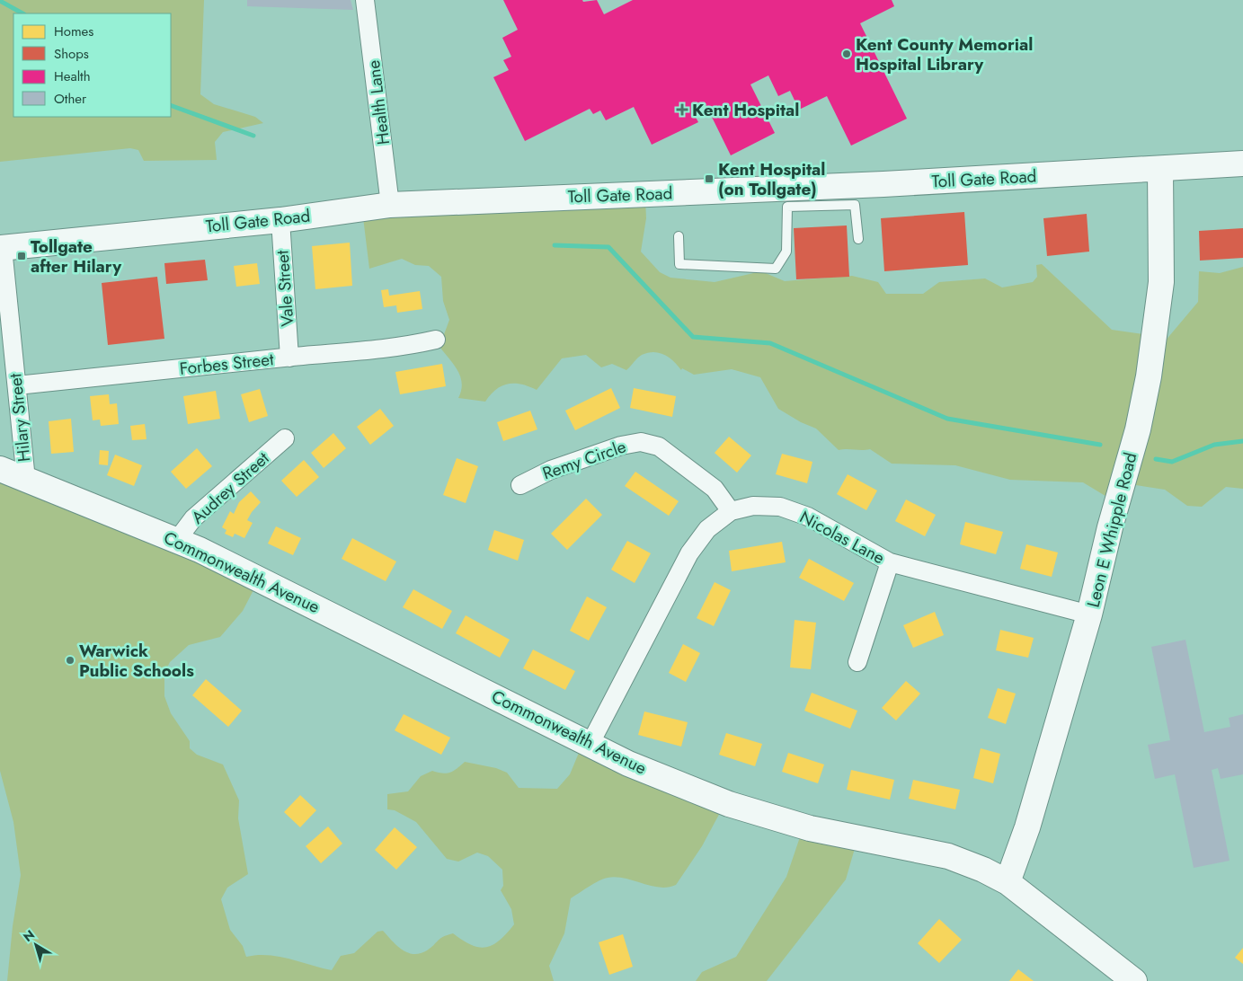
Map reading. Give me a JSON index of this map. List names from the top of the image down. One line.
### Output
{"streets":{"street":["Health Lane","Toll Gate Road","Vale Street","Forbes Street","Hilary Street","Remy Circle","Audrey Street","Leon E Whipple Road","Nicolas Lane","Commonwealth Avenue"]},"crossings":[["Health Lane","Toll Gate Road"],["Toll Gate Road","Vale Street"],["Toll Gate Road","Hilary Street"],["Toll Gate Road","Leon E Whipple Road"],["Vale Street","Forbes Street"],["Forbes Street","Hilary Street"],["Hilary Street","Commonwealth Avenue"],["Remy Circle","Nicolas Lane"],["Audrey Street","Commonwealth Avenue"],["Leon E Whipple Road","Nicolas Lane"],["Leon E Whipple Road","Commonwealth Avenue"],["Nicolas Lane","Commonwealth Avenue"]],"places":{"other":["Kent County Memorial Hospital Library","Warwick Public Schools"],"health":["Kent Hospital"],"transit":["Kent Hospital (on Tollgate)","Tollgate after Hilary"]},"legend":["Homes","Shops","Health","Other"],"north":"top left"}
